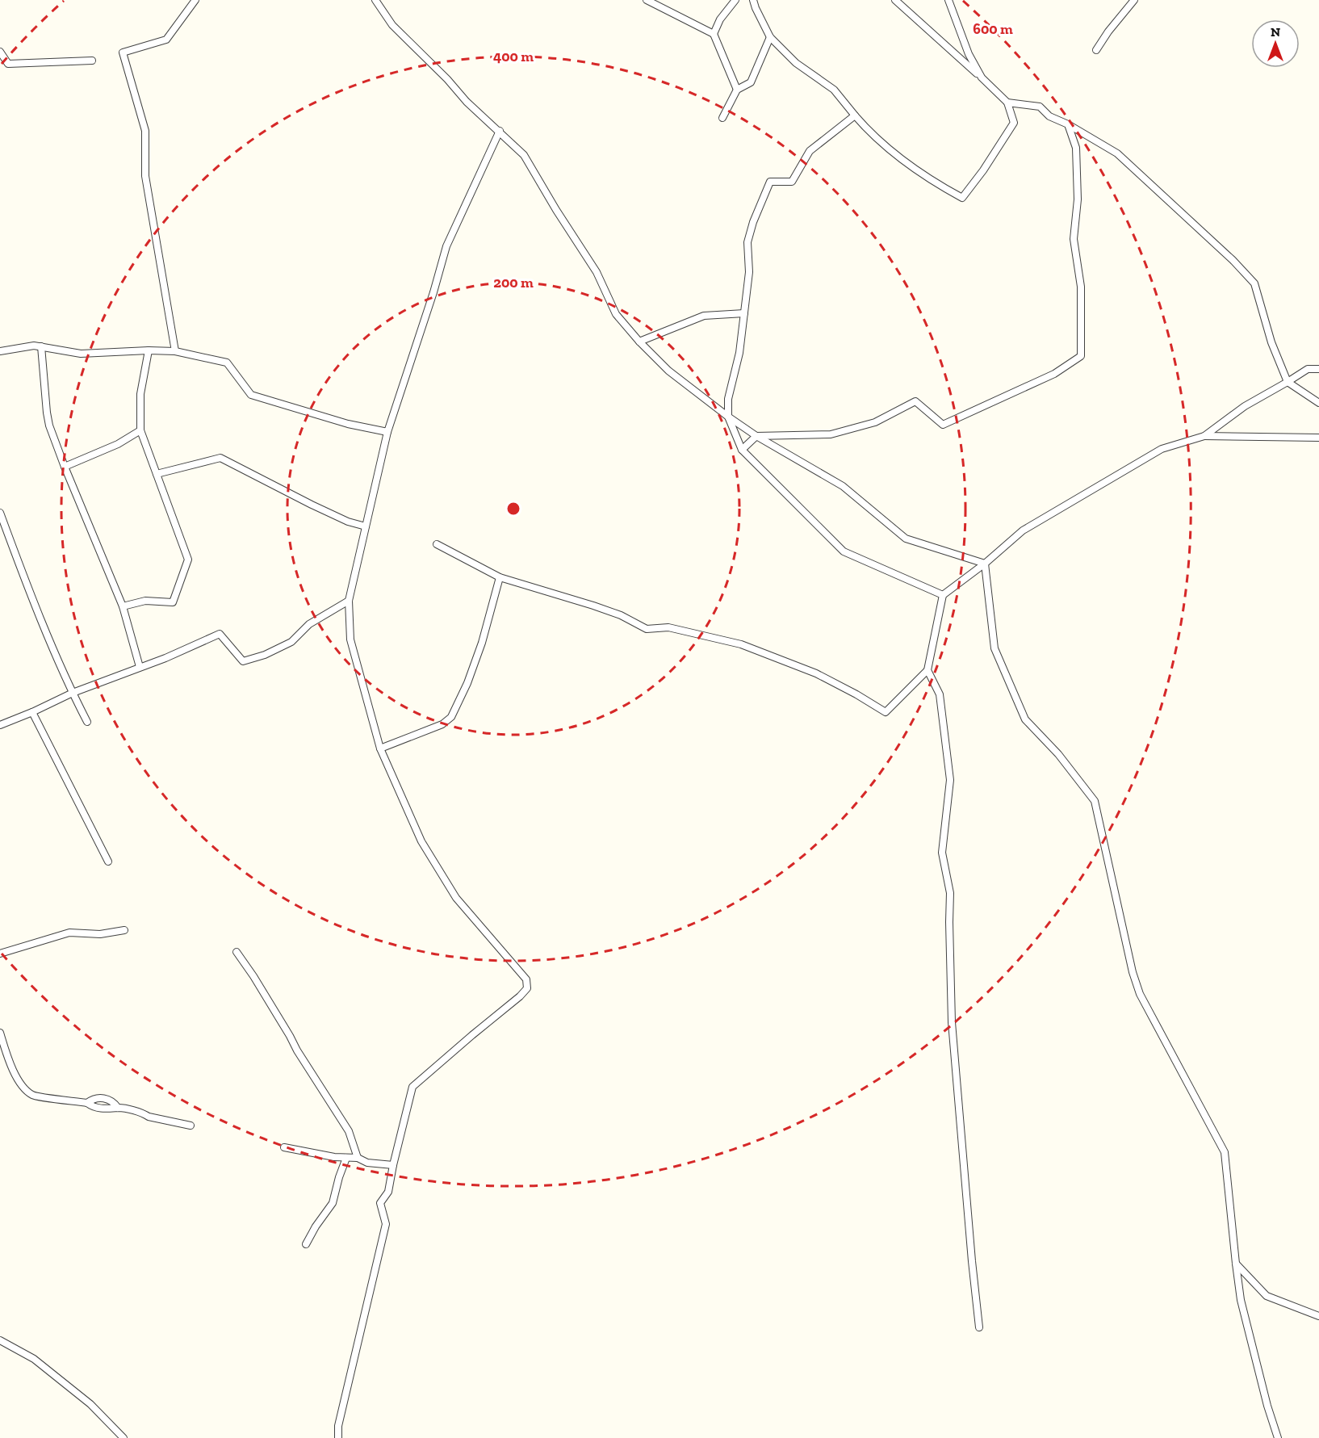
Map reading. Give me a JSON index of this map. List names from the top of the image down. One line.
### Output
{"north":"top","rings":["600 m","400 m","200 m"]}
